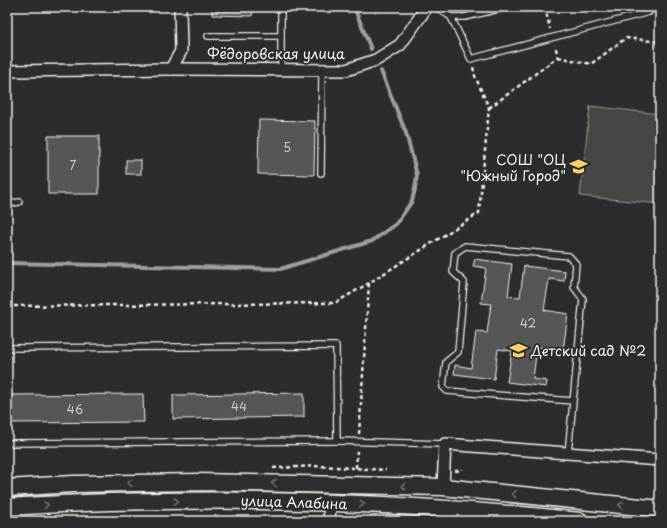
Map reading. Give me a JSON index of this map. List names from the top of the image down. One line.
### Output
{"streets":{"street":["Фёдоровская улица","улица Алабина"]},"places":{"school or university":["СОШ \"ОЦ \"Южный Город\"","Детский сад №2"]},"house_numbers":["5","7","42","44","46"]}
